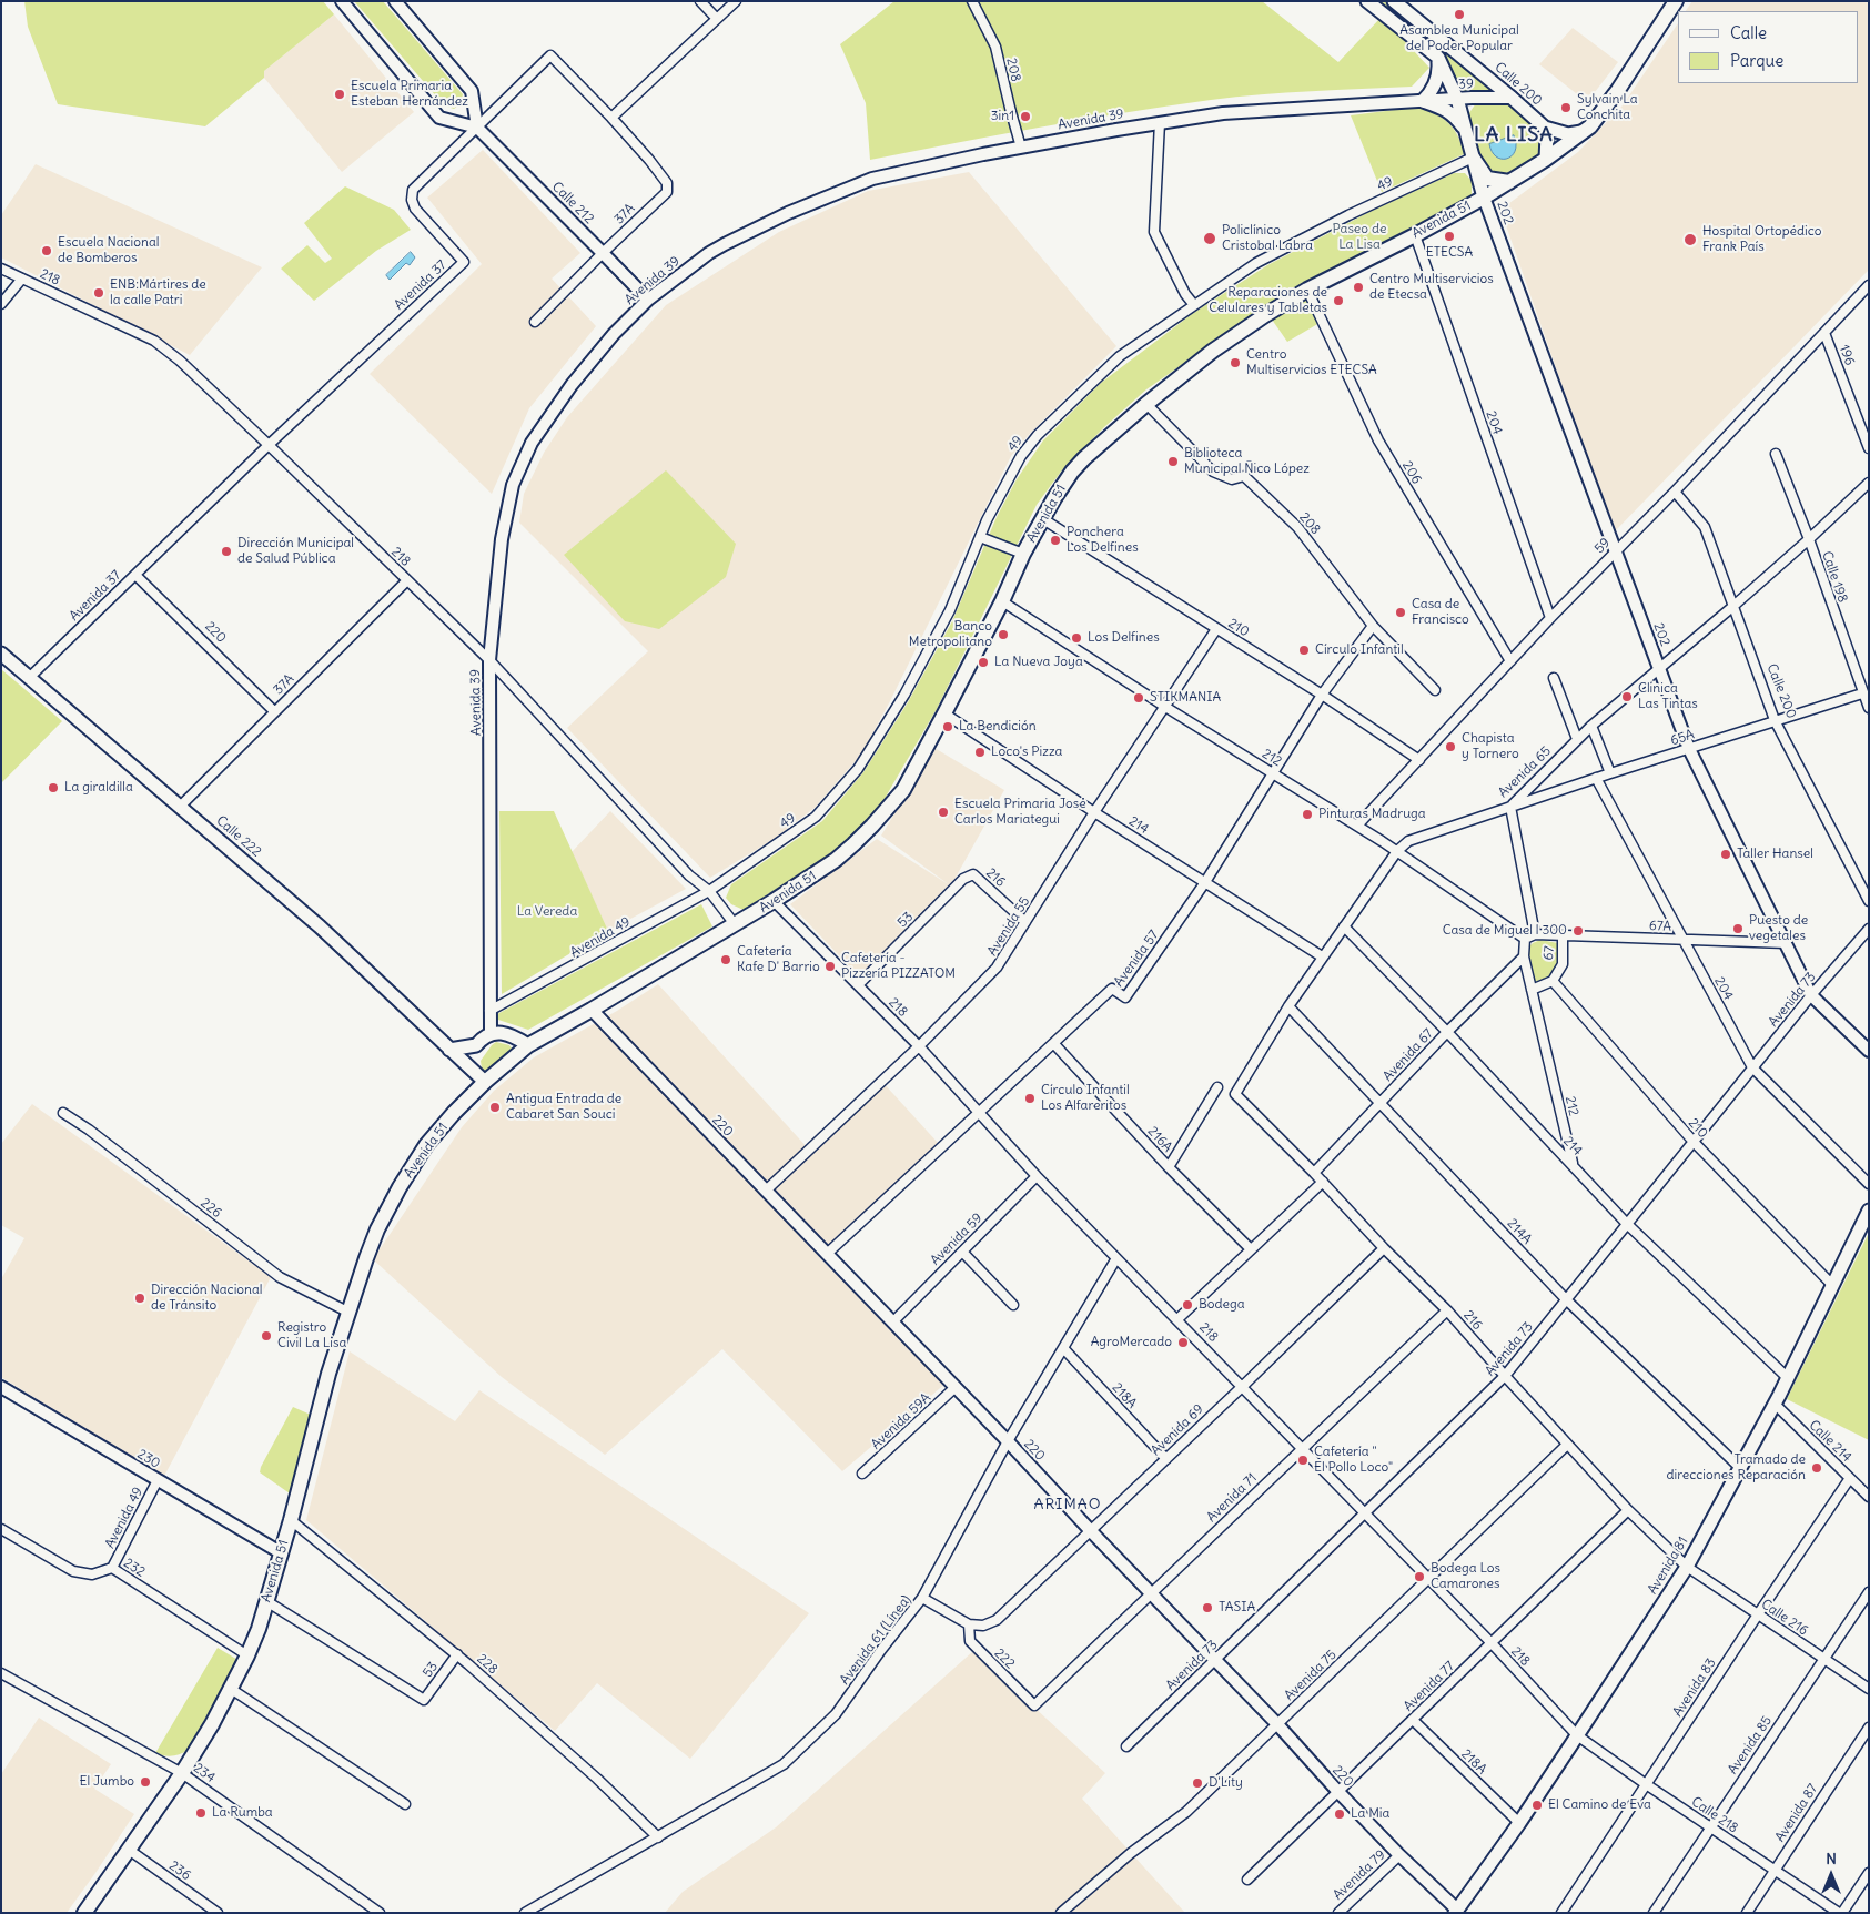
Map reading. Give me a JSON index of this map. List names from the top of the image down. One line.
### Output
{"streets":{"main road":["Calle 200","Avenida 51","Calle 222","Avenida 81"],"street":["208","39","Avenida 39","49","Calle 212","202","37A","218","Avenida 37","196","204","206","59","Calle 198","210","220","65A","212","Avenida 65","214","216","53","Avenida 55","67A","Avenida 49","67","Avenida 57","Avenida 73","Avenida 67","216A","226","214A","Avenida 59","218A","Avenida 59A","Avenida 69","Calle 214","230","Avenida 71","232","Calle 216","Avenida 61 (Línea)","222","228","Avenida 75","Avenida 77","Avenida 83","Avenida 85","234","Avenida 87","Calle 218","236","Avenida 79"]},"crossings":[["208","Avenida 39"],["208","Avenida 51"],["208","Avenida 57"],["39","Calle 200"],["39","Avenida 39"],["Calle 200","Avenida 51"],["Calle 200","59"],["Calle 200","65A"],["Calle 200","Avenida 65"],["Avenida 39","Calle 212"],["Avenida 39","218"],["Avenida 39","Avenida 49"],["49","Avenida 49"],["Calle 212","37A"],["Calle 212","Avenida 37"],["202","Avenida 51"],["202","59"],["202","65A"],["202","Avenida 65"],["202","67A"],["202","Avenida 73"],["37A","218"],["37A","Avenida 37"],["37A","220"],["37A","Calle 222"],["Avenida 51","218"],["Avenida 51","204"],["Avenida 51","206"],["Avenida 51","210"],["Avenida 51","220"],["Avenida 51","212"],["Avenida 51","214"],["Avenida 51","Calle 222"],["Avenida 51","53"],["Avenida 51","226"],["Avenida 51","230"],["Avenida 51","232"],["Avenida 51","228"],["Avenida 51","234"],["Avenida 51","236"],["218","Avenida 37"],["218","53"],["218","Avenida 55"],["218","Avenida 49"],["218","Avenida 57"],["218","Avenida 73"],["218","Avenida 59"],["218","Avenida 69"],["218","Avenida 71"],["218","Avenida 81"],["218","Avenida 61 (Línea)"],["218","Avenida 75"],["218","Avenida 77"],["218","Calle 218"],["Avenida 37","220"],["Avenida 37","Calle 222"],["196","59"],["204","59"],["204","65A"],["204","67A"],["204","Avenida 73"],["206","59"],["59","210"],["59","212"],["Calle 198","65A"],["Calle 198","Avenida 65"],["210","Avenida 55"],["210","67"],["210","Avenida 57"],["210","Avenida 73"],["210","Avenida 81"],["220","Avenida 55"],["220","Avenida 57"],["220","Avenida 73"],["220","Avenida 59"],["220","Avenida 59A"],["220","Avenida 69"],["220","Avenida 71"],["220","Avenida 81"],["220","Avenida 61 (Línea)"],["220","Avenida 75"],["220","Avenida 77"],["220","Avenida 79"],["65A","Avenida 65"],["212","Avenida 65"],["212","214"],["212","Avenida 55"],["212","67"],["212","Avenida 57"],["212","Avenida 67"],["Avenida 65","214"],["Avenida 65","216"],["Avenida 65","214A"],["214","Avenida 55"],["214","Avenida 57"],["214","Avenida 73"],["214","Avenida 67"],["214","Avenida 81"],["216","53"],["216","Avenida 55"],["216","Avenida 73"],["216","Avenida 67"],["216","Avenida 69"],["216","Avenida 71"],["216","Avenida 81"],["216","Calle 216"],["216","Avenida 75"],["216","Avenida 77"],["53","228"],["67A","67"],["Avenida 49","230"],["Avenida 49","232"],["67","Avenida 67"],["Avenida 57","216A"],["Avenida 73","214A"],["Avenida 67","214A"],["214A","Avenida 81"],["218A","Avenida 69"],["218A","Avenida 81"],["218A","Avenida 61 (Línea)"],["218A","Avenida 77"],["Avenida 69","222"],["Calle 214","Avenida 81"],["Calle 214","Avenida 83"],["Avenida 71","222"],["Avenida 81","Calle 216"],["Avenida 81","Calle 218"],["Calle 216","Avenida 83"],["Calle 216","Avenida 85"],["Avenida 61 (Línea)","228"],["Avenida 83","Calle 218"],["Avenida 85","Calle 218"],["Avenida 87","Calle 218"]],"districts":["LA LISA","ARIMAO"],"parks":["Paseo de La Lisa","La Vereda"],"places":["Asamblea Municipal del Poder Popular","Escuela Primaria Esteban Hernández","Sylvain La Conchita","3in1","ETECSA","Policlínico Cristobal Labra","Hospital Ortopédico Frank País","Escuela Nacional de Bomberos","Centro Multiservicios de Etecsa","ENB:Mártires de la calle Patri","Reparaciones de Celulares y Tabletas","Centro Multiservicios ETECSA","Biblioteca Municipal Ñico López","Ponchera Los Delfines","Dirección Municipal de Salud Pública","Casa de Francisco","Banco Metropolitano","Los Delfines","Círculo Infantil","La Nueva Joya","Clinica Las Tintas","STIKMANIA","La Bendición","Chapista y Tornero","Loco's Pizza","La giraldilla","Escuela Primaria José Carlos Mariategui","Pinturas Madruga","Taller Hansel","Puesto de vegetales","Casa de Miguel l 300","Cafetería Kafe D' Barrio","Cafetería - Pizzería PIZZATOM","Círculo Infantil Los Alfareritos","Antigua Entrada de Cabaret San Souci","Dirección Nacional de Tránsito","Bodega","Registro Civil La Lisa","AgroMercado","Cafetería \" El Pollo Loco\"","Tramado de direcciones Reparación","Bodega Los Camarones","TASIA","El Jumbo","D'Lity","El Camino de Eva","La Rumba","La Mia"],"legend":["Calle","Parque"],"north":"top"}
